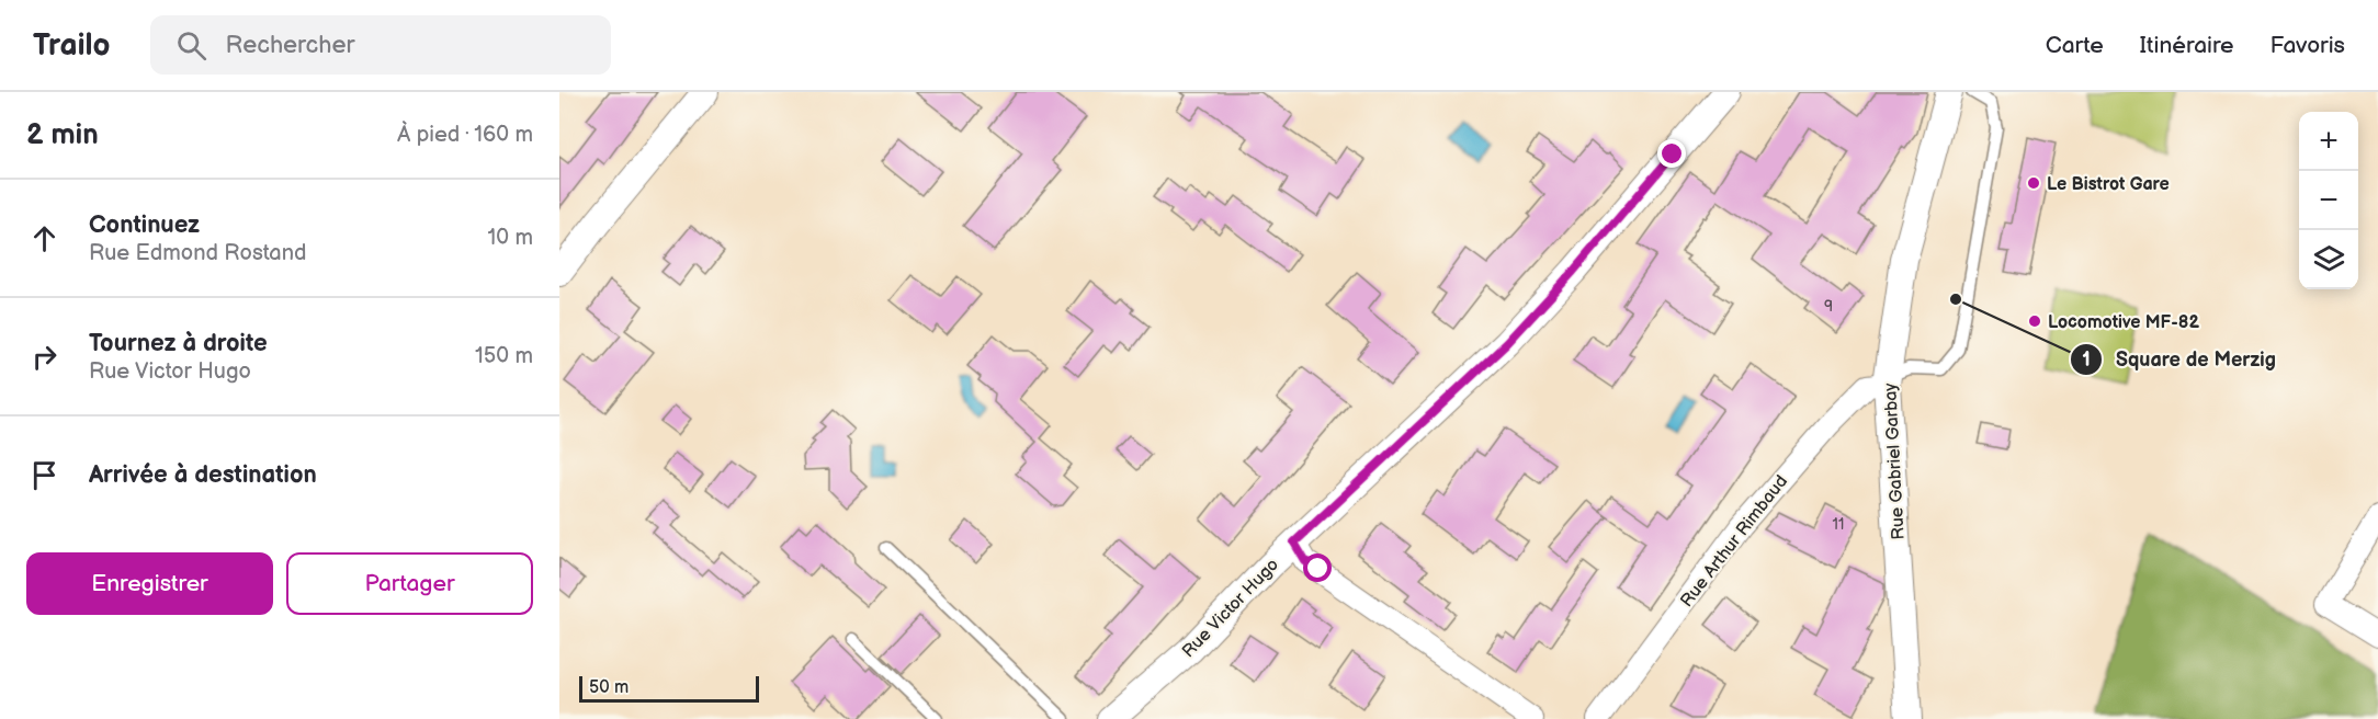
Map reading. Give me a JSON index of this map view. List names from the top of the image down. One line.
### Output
{"streets":{"street":["Rue Gabriel Garbay","Rue Arthur Rimbaud","Rue Victor Hugo"]},"crossings":[["Rue Gabriel Garbay","Rue Arthur Rimbaud"]],"places":["Le Bistrot Gare","Square de Merzig","Locomotive MF-82"],"house_numbers":["9","11"],"scale_bar":"50 m","page":{"header":"Trailo","search":"Rechercher","nav":["Carte","Itinéraire","Favoris"],"heading":["2 min","À pied · 160 m"],"map_buttons":["+","−"],"list":[["Continuez","Rue Edmond Rostand","10 m"],["Tournez à droite","Rue Victor Hugo","150 m"],"Arrivée à destination"],"buttons":["Enregistrer","Partager"],"scale":"50 m"}}
